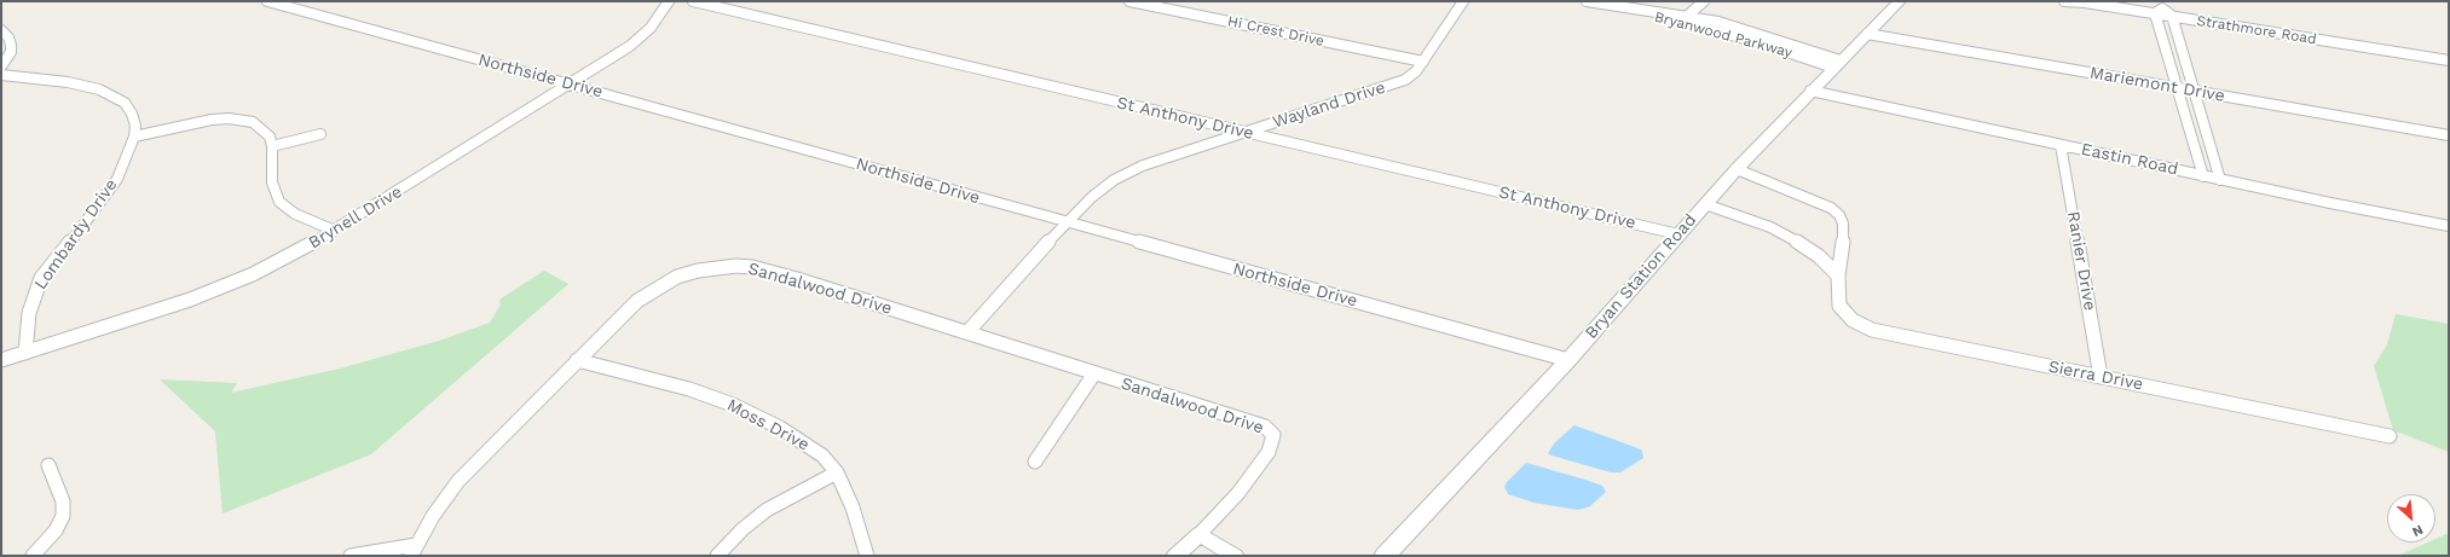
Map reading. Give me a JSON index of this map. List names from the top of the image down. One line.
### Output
{"streets":{"main road":["Bryan Station Road"],"street":["Strathmore Road","Hi Crest Drive","Bryanwood Parkway","Northside Drive","Mariemont Drive","Wayland Drive","St Anthony Drive","Eastin Road","Brynell Drive","Lombardy Drive","Ranier Drive","Sandalwood Drive","Sierra Drive","Moss Drive"]},"crossings":[["Hi Crest Drive","Wayland Drive"],["Bryanwood Parkway","Bryan Station Road"],["Northside Drive","Wayland Drive"],["Northside Drive","Brynell Drive"],["Northside Drive","Bryan Station Road"],["Mariemont Drive","Bryan Station Road"],["Wayland Drive","St Anthony Drive"],["Wayland Drive","Sandalwood Drive"],["St Anthony Drive","Bryan Station Road"],["Eastin Road","Ranier Drive"],["Eastin Road","Bryan Station Road"],["Brynell Drive","Lombardy Drive"],["Ranier Drive","Sierra Drive"],["Bryan Station Road","Sierra Drive"],["Sandalwood Drive","Moss Drive"]],"north":"bottom right"}
